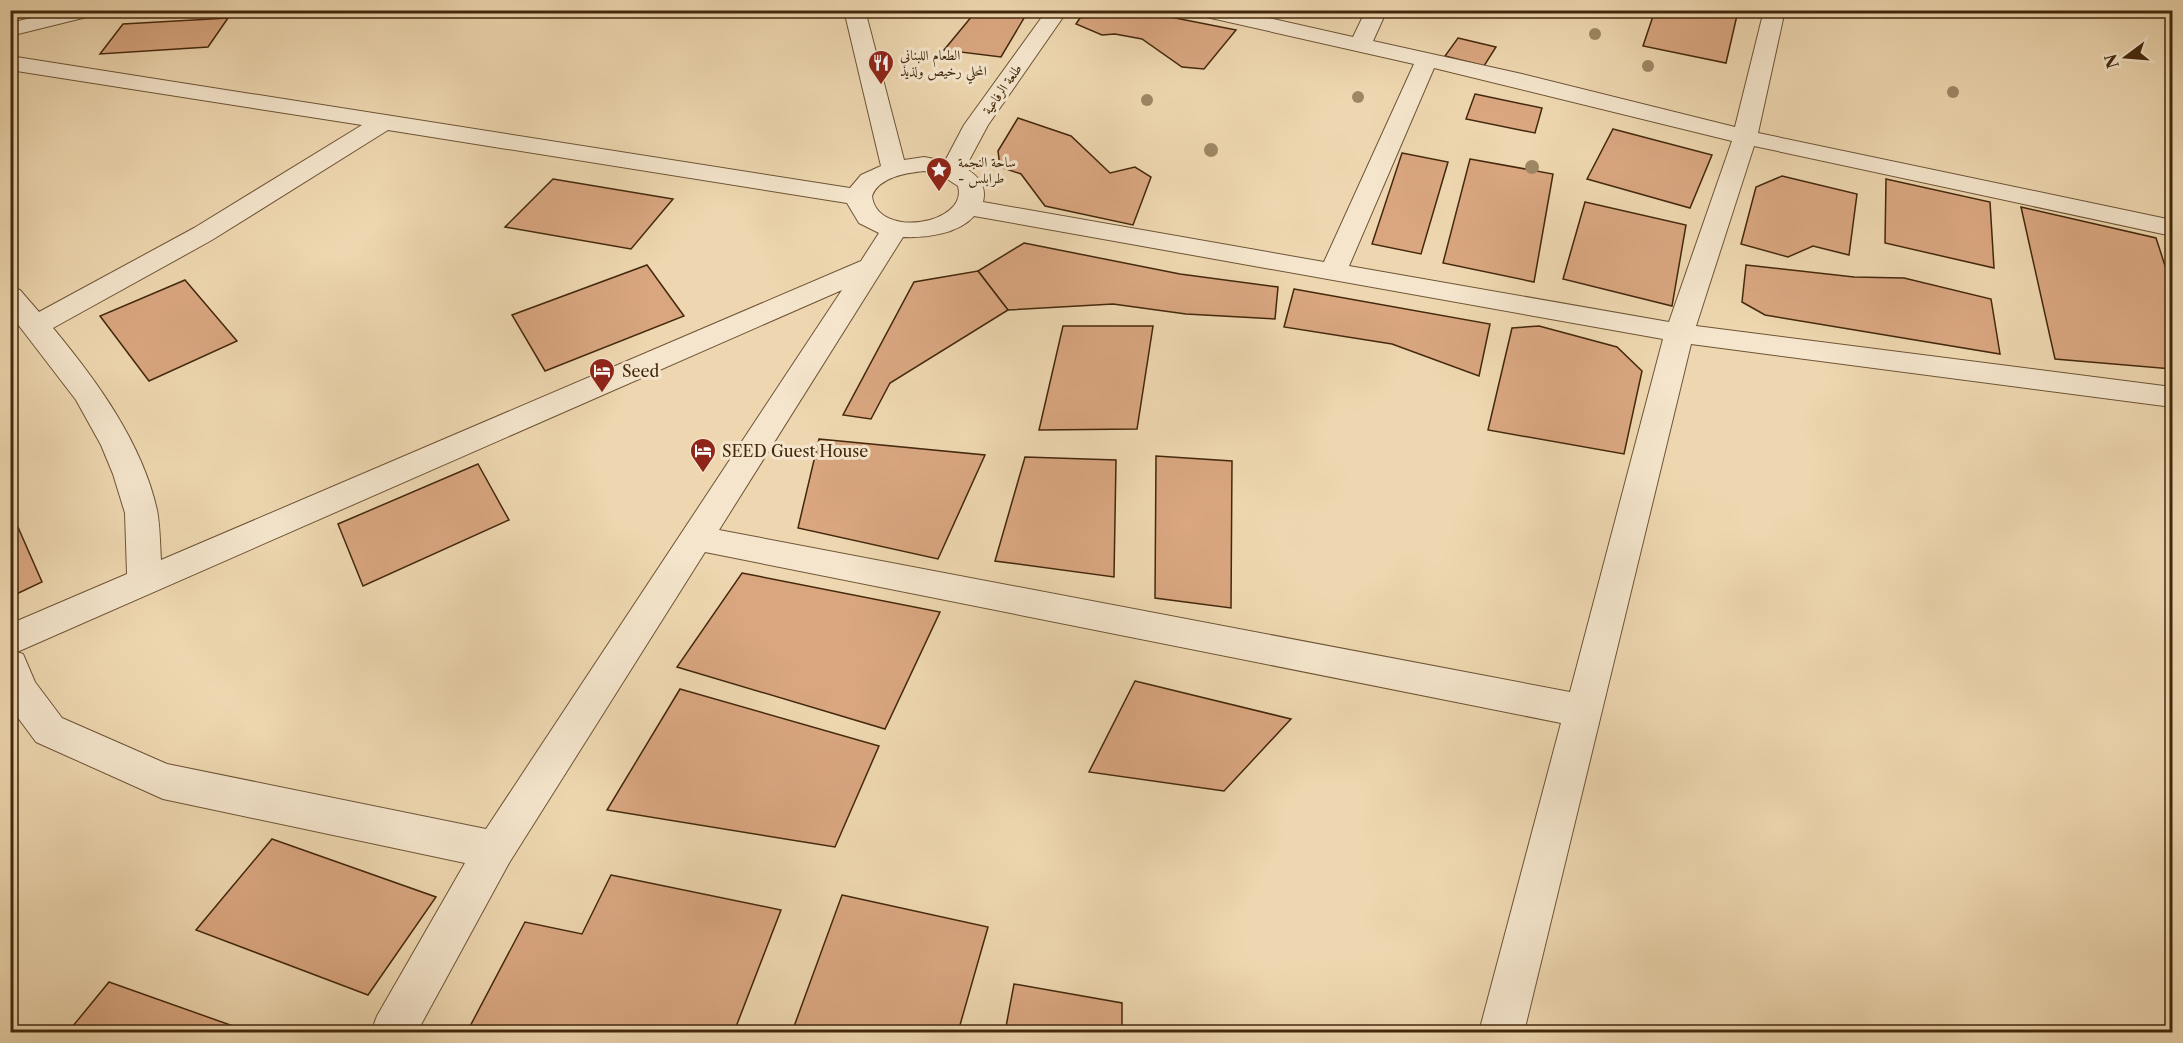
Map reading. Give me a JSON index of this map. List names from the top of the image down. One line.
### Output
{"streets":{"street":["طلعة الرفاعية"]},"places":{"restaurant":["الطعام اللبناني المحلي رخيص ولذيذ"],"place":["ساحة النجمة - طرابلس"],"hotel":["Seed","SEED Guest House"]},"north":"left"}
